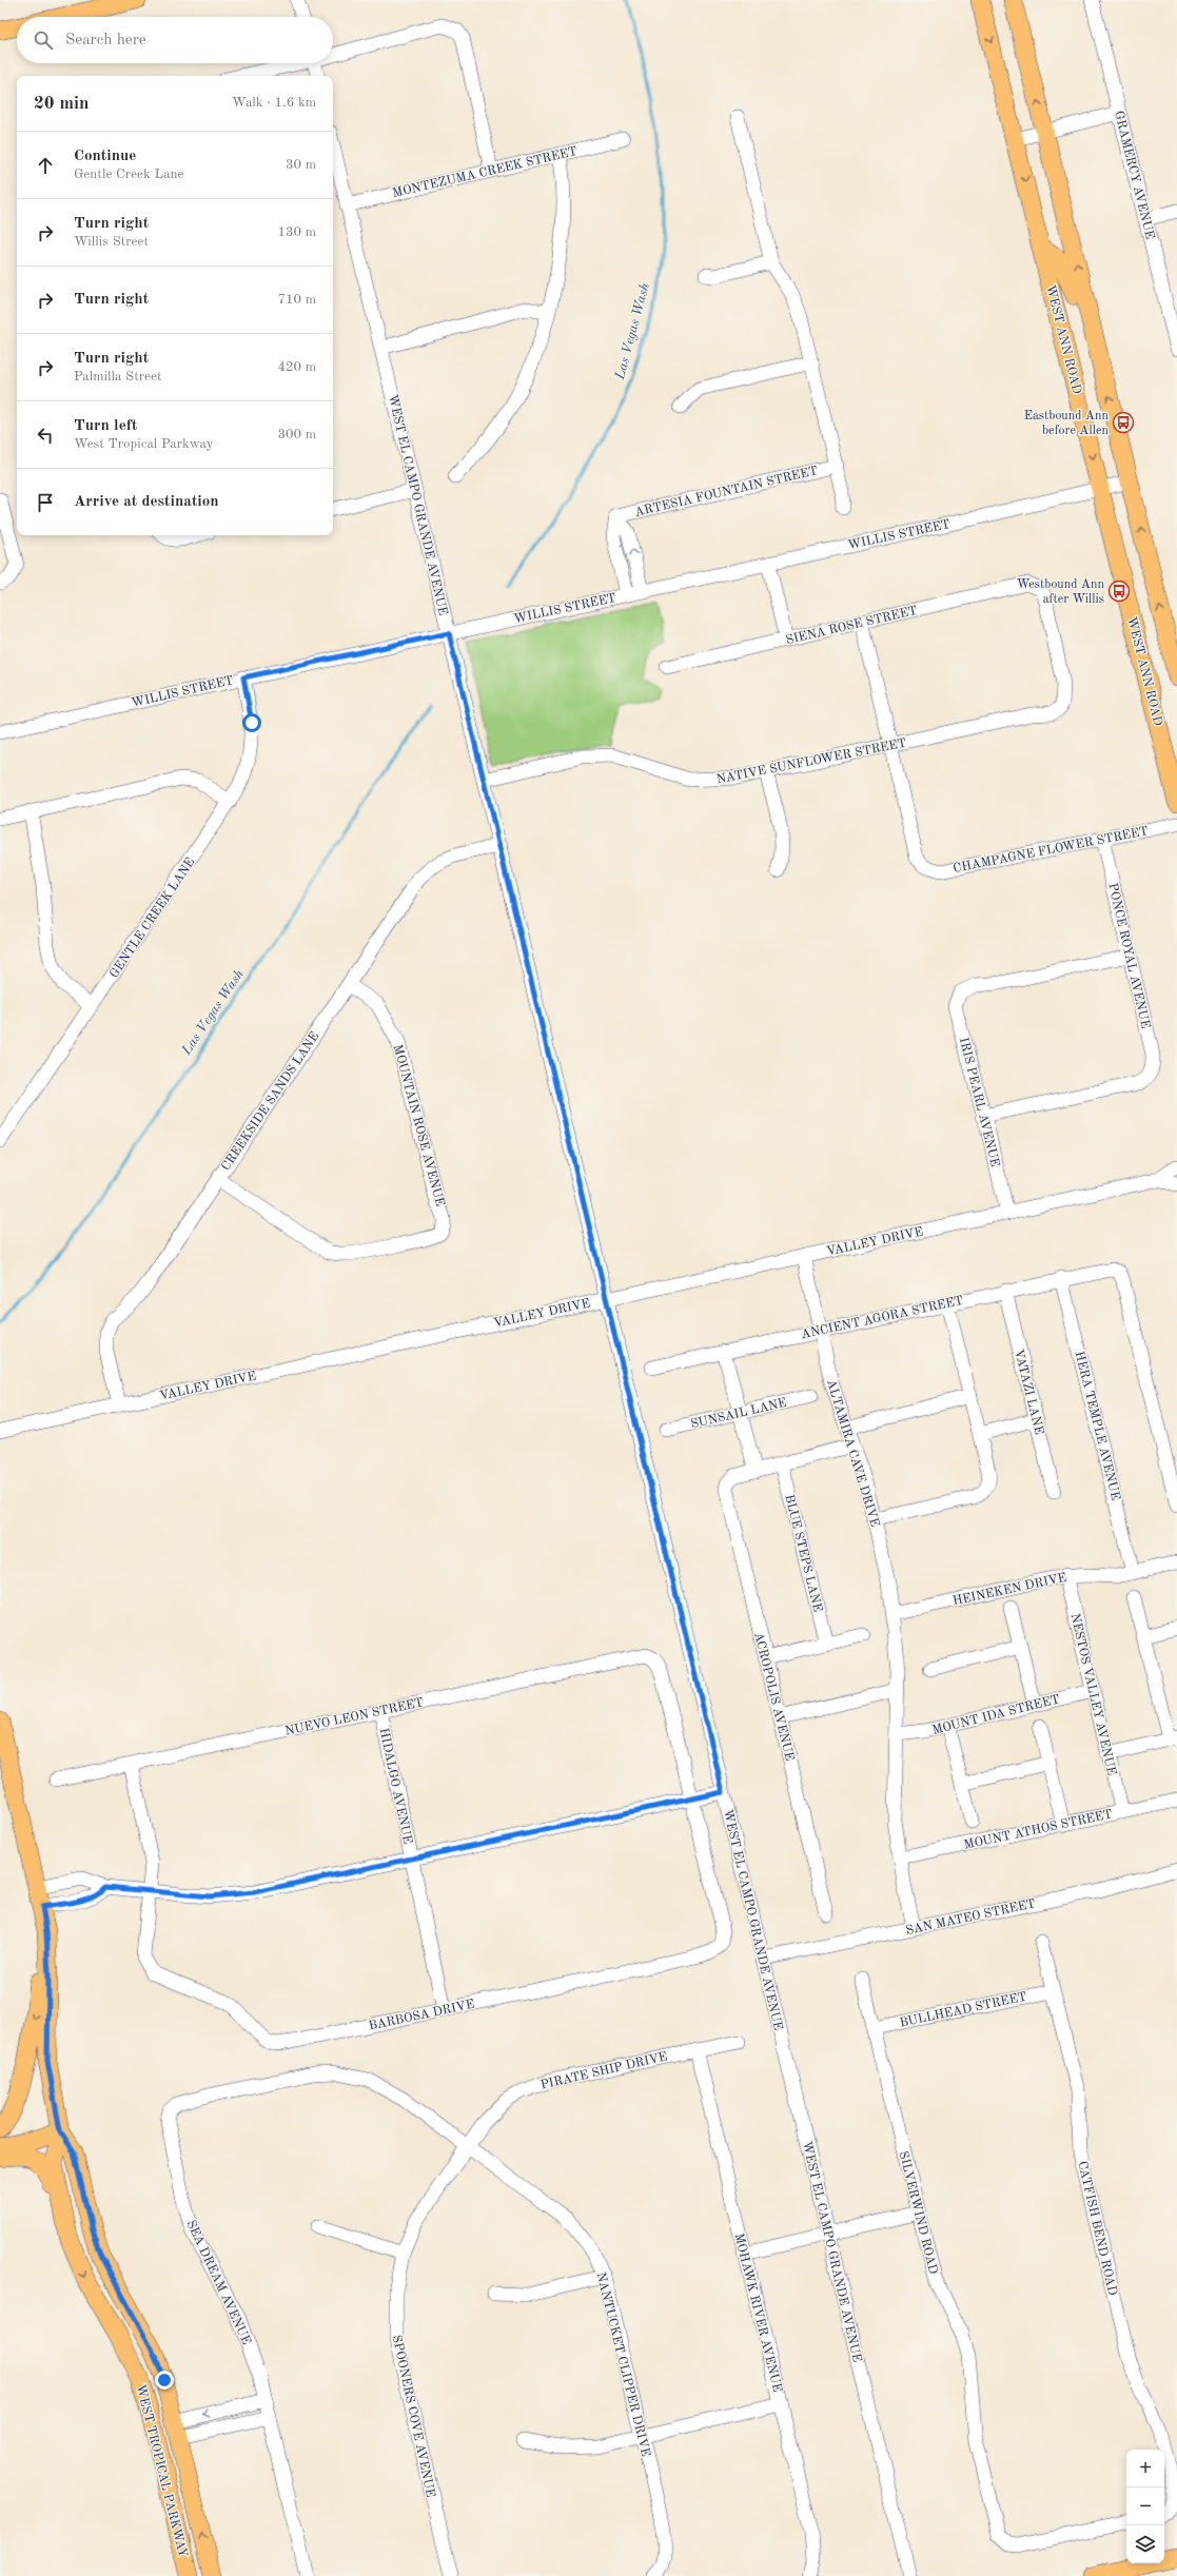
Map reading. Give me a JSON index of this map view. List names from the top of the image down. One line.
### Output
{"streets":{"main road":["WEST ANN ROAD","WEST TROPICAL PARKWAY"],"street":["MONTEZUMA CREEK STREET","GRAMERCY AVENUE","ARTESIA FOUNTAIN STREET","WEST EL CAMPO GRANDE AVENUE","WILLIS STREET","SIENA ROSE STREET","NATIVE SUNFLOWER STREET","CHAMPAGNE FLOWER STREET","GENTLE CREEK LANE","PONCE ROYAL AVENUE","CREEKSIDE SANDS LANE","IRIS PEARL AVENUE","MOUNTAIN ROSE AVENUE","VALLEY DRIVE","ANCIENT AGORA STREET","VATAZI LANE","SUNSAIL LANE","HERA TEMPLE AVENUE","ALTAMIRA CAVE DRIVE","BLUE STEPS LANE","HEINEKEN DRIVE","NESTOS VALLEY AVENUE","ACROPOLIS AVENUE","MOUNT IDA STREET","NUEVO LEON STREET","HIDALGO AVENUE","MOUNT ATHOS STREET","SAN MATEO STREET","BULLHEAD STREET","BARBOSA DRIVE","PIRATE SHIP DRIVE","SILVERWIND ROAD","CATFISH BEND ROAD","SEA DREAM AVENUE","MOHAWK RIVER AVENUE","NANTUCKET CLIPPER DRIVE","SPOONERS COVE AVENUE"]},"crossings":[["MONTEZUMA CREEK STREET","WEST EL CAMPO GRANDE AVENUE"],["WEST ANN ROAD","WILLIS STREET"],["WEST EL CAMPO GRANDE AVENUE","WILLIS STREET"],["WEST EL CAMPO GRANDE AVENUE","NATIVE SUNFLOWER STREET"],["WEST EL CAMPO GRANDE AVENUE","CREEKSIDE SANDS LANE"],["WEST EL CAMPO GRANDE AVENUE","VALLEY DRIVE"],["WEST EL CAMPO GRANDE AVENUE","SAN MATEO STREET"],["WILLIS STREET","GENTLE CREEK LANE"],["SIENA ROSE STREET","NATIVE SUNFLOWER STREET"],["NATIVE SUNFLOWER STREET","CHAMPAGNE FLOWER STREET"],["CHAMPAGNE FLOWER STREET","PONCE ROYAL AVENUE"],["PONCE ROYAL AVENUE","IRIS PEARL AVENUE"],["CREEKSIDE SANDS LANE","MOUNTAIN ROSE AVENUE"],["CREEKSIDE SANDS LANE","VALLEY DRIVE"],["IRIS PEARL AVENUE","VALLEY DRIVE"],["VALLEY DRIVE","ALTAMIRA CAVE DRIVE"],["ANCIENT AGORA STREET","VATAZI LANE"],["ANCIENT AGORA STREET","HERA TEMPLE AVENUE"],["ANCIENT AGORA STREET","ALTAMIRA CAVE DRIVE"],["HERA TEMPLE AVENUE","HEINEKEN DRIVE"],["ALTAMIRA CAVE DRIVE","HEINEKEN DRIVE"],["ALTAMIRA CAVE DRIVE","MOUNT IDA STREET"],["ALTAMIRA CAVE DRIVE","MOUNT ATHOS STREET"],["ALTAMIRA CAVE DRIVE","SAN MATEO STREET"],["HEINEKEN DRIVE","NESTOS VALLEY AVENUE"],["NESTOS VALLEY AVENUE","MOUNT IDA STREET"],["NESTOS VALLEY AVENUE","MOUNT ATHOS STREET"],["NUEVO LEON STREET","HIDALGO AVENUE"],["NUEVO LEON STREET","BARBOSA DRIVE"],["HIDALGO AVENUE","BARBOSA DRIVE"],["BULLHEAD STREET","SILVERWIND ROAD"],["BULLHEAD STREET","CATFISH BEND ROAD"],["PIRATE SHIP DRIVE","MOHAWK RIVER AVENUE"],["PIRATE SHIP DRIVE","NANTUCKET CLIPPER DRIVE"],["PIRATE SHIP DRIVE","SPOONERS COVE AVENUE"],["SEA DREAM AVENUE","NANTUCKET CLIPPER DRIVE"],["NANTUCKET CLIPPER DRIVE","SPOONERS COVE AVENUE"]],"water":["Las Vegas Wash"],"places":{"bus stop":["Eastbound Ann before Allen","Westbound Ann after Willis"]},"page":{"search":"Search here","heading":["20 min","Walk · 1.6 km"],"list":[["Continue","Gentle Creek Lane","30 m"],["Turn right","Willis Street","130 m"],["Turn right","710 m"],["Turn right","Palmilla Street","420 m"],["Turn left","West Tropical Parkway","300 m"],"Arrive at destination"],"map_buttons":["+","−"]}}
